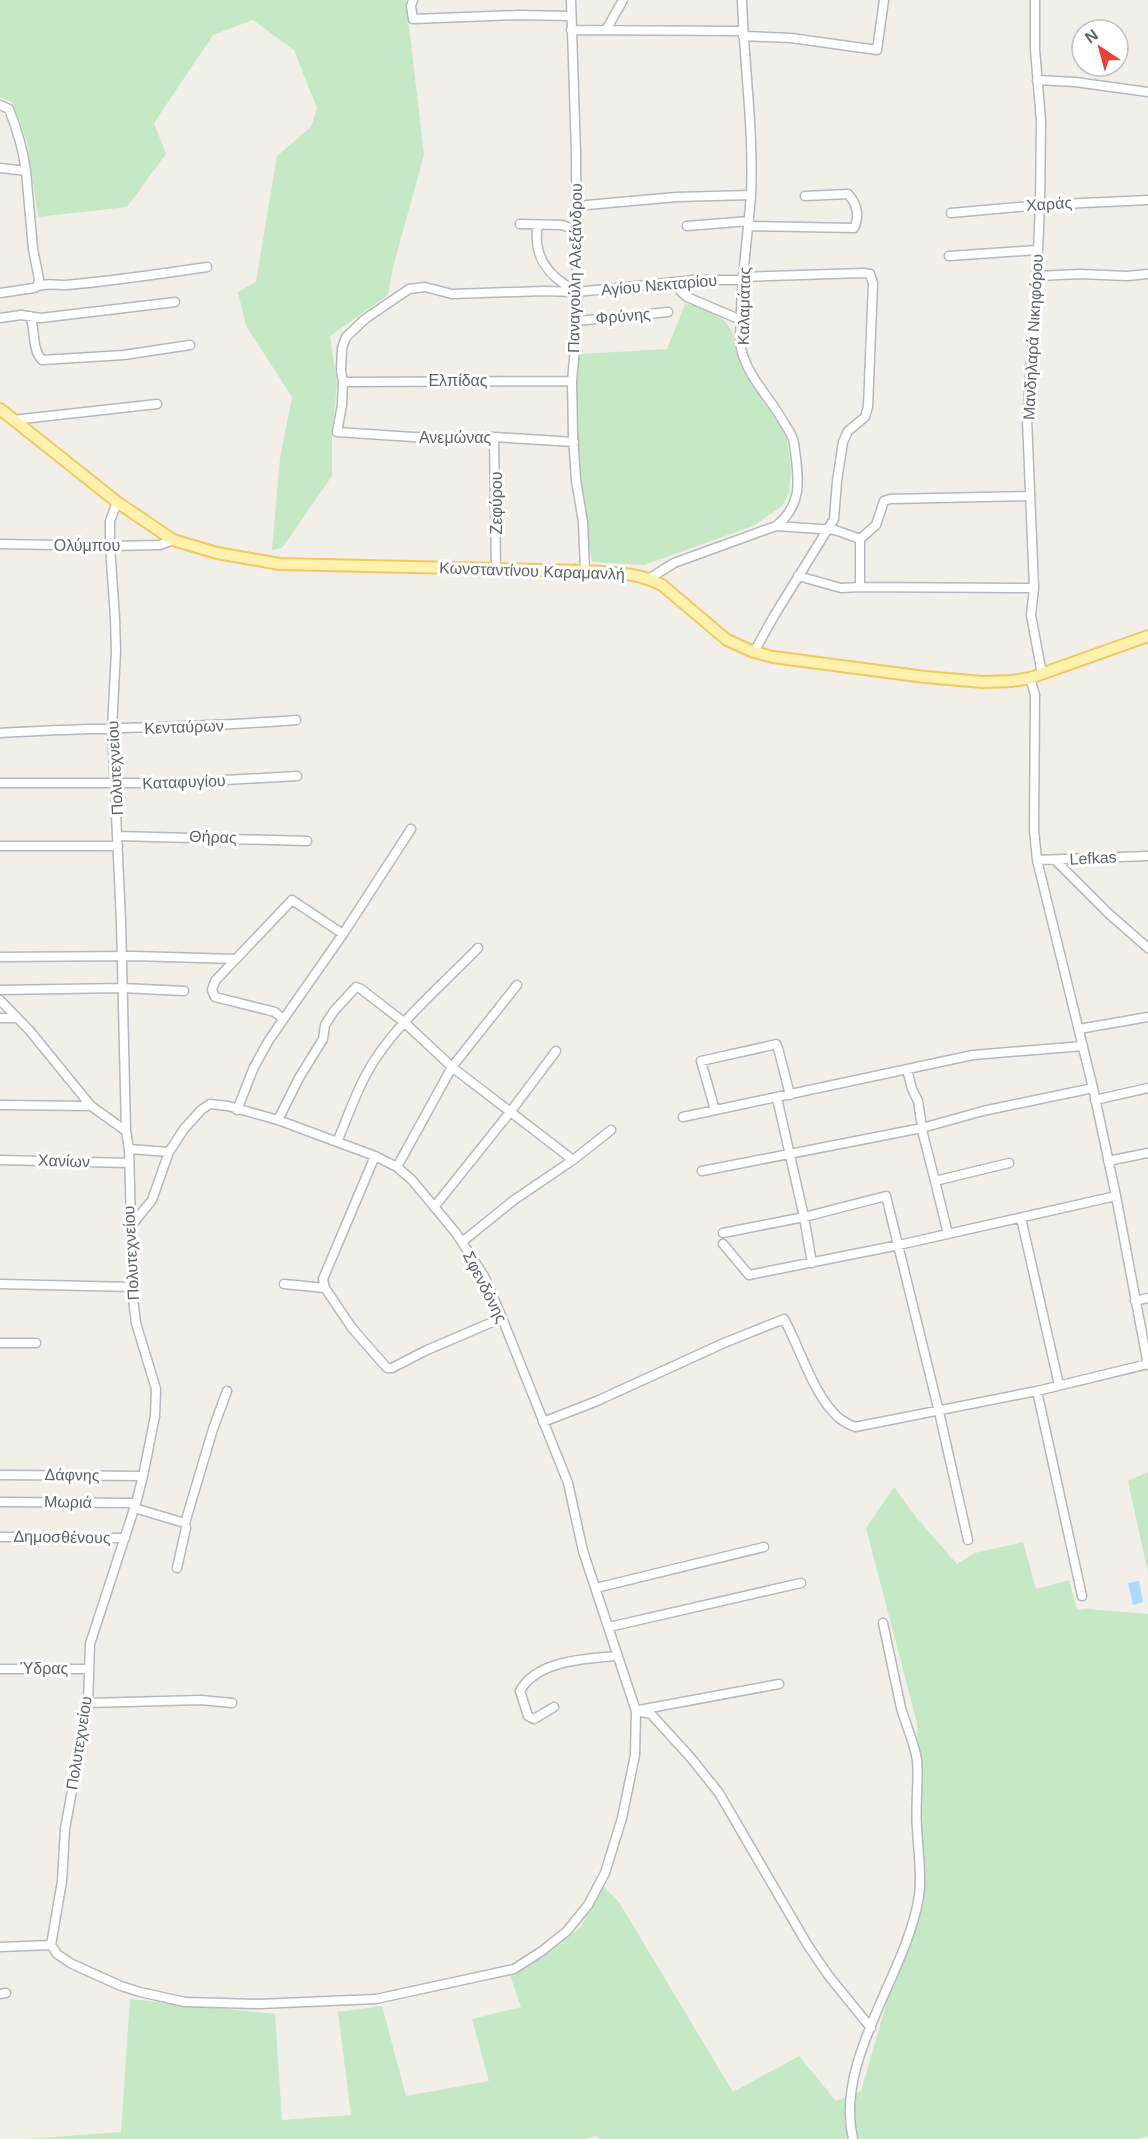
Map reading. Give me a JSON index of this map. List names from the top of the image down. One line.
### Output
{"streets":{"main road":["Κωνσταντίνου Καραμανλή"],"street":["Χαράς","Παναγούλη Αλεξάνδρου","Αγίου Νεκταρίου","Καλαμάτας","Φρύνης","Μανδηλαρά Νικηφόρου","Ελπίδας","Ανεμώνας","Ζεφύρου","Ολύμπου","Κενταύρων","Πολυτεχνείου","Καταφυγίου","Θήρας","Lefkas","Χανίων","Σφενδόνης","Δάφνης","Μωριά","Δημοσθένους","Ύδρας"]},"crossings":[["Χαράς","Μανδηλαρά Νικηφόρου"],["Παναγούλη Αλεξάνδρου","Αγίου Νεκταρίου"],["Παναγούλη Αλεξάνδρου","Φρύνης"],["Παναγούλη Αλεξάνδρου","Ελπίδας"],["Παναγούλη Αλεξάνδρου","Ανεμώνας"],["Παναγούλη Αλεξάνδρου","Κωνσταντίνου Καραμανλή"],["Αγίου Νεκταρίου","Καλαμάτας"],["Αγίου Νεκταρίου","Ελπίδας"],["Αγίου Νεκταρίου","Ανεμώνας"],["Καλαμάτας","Κωνσταντίνου Καραμανλή"],["Μανδηλαρά Νικηφόρου","Κωνσταντίνου Καραμανλή"],["Ανεμώνας","Ζεφύρου"],["Ζεφύρου","Κωνσταντίνου Καραμανλή"],["Ολύμπου","Κωνσταντίνου Καραμανλή"],["Ολύμπου","Πολυτεχνείου"],["Κωνσταντίνου Καραμανλή","Πολυτεχνείου"],["Κενταύρων","Πολυτεχνείου"],["Πολυτεχνείου","Καταφυγίου"],["Πολυτεχνείου","Θήρας"],["Πολυτεχνείου","Χανίων"],["Πολυτεχνείου","Δάφνης"],["Πολυτεχνείου","Μωριά"],["Πολυτεχνείου","Δημοσθένους"],["Πολυτεχνείου","Ύδρας"]],"north":"top left"}
